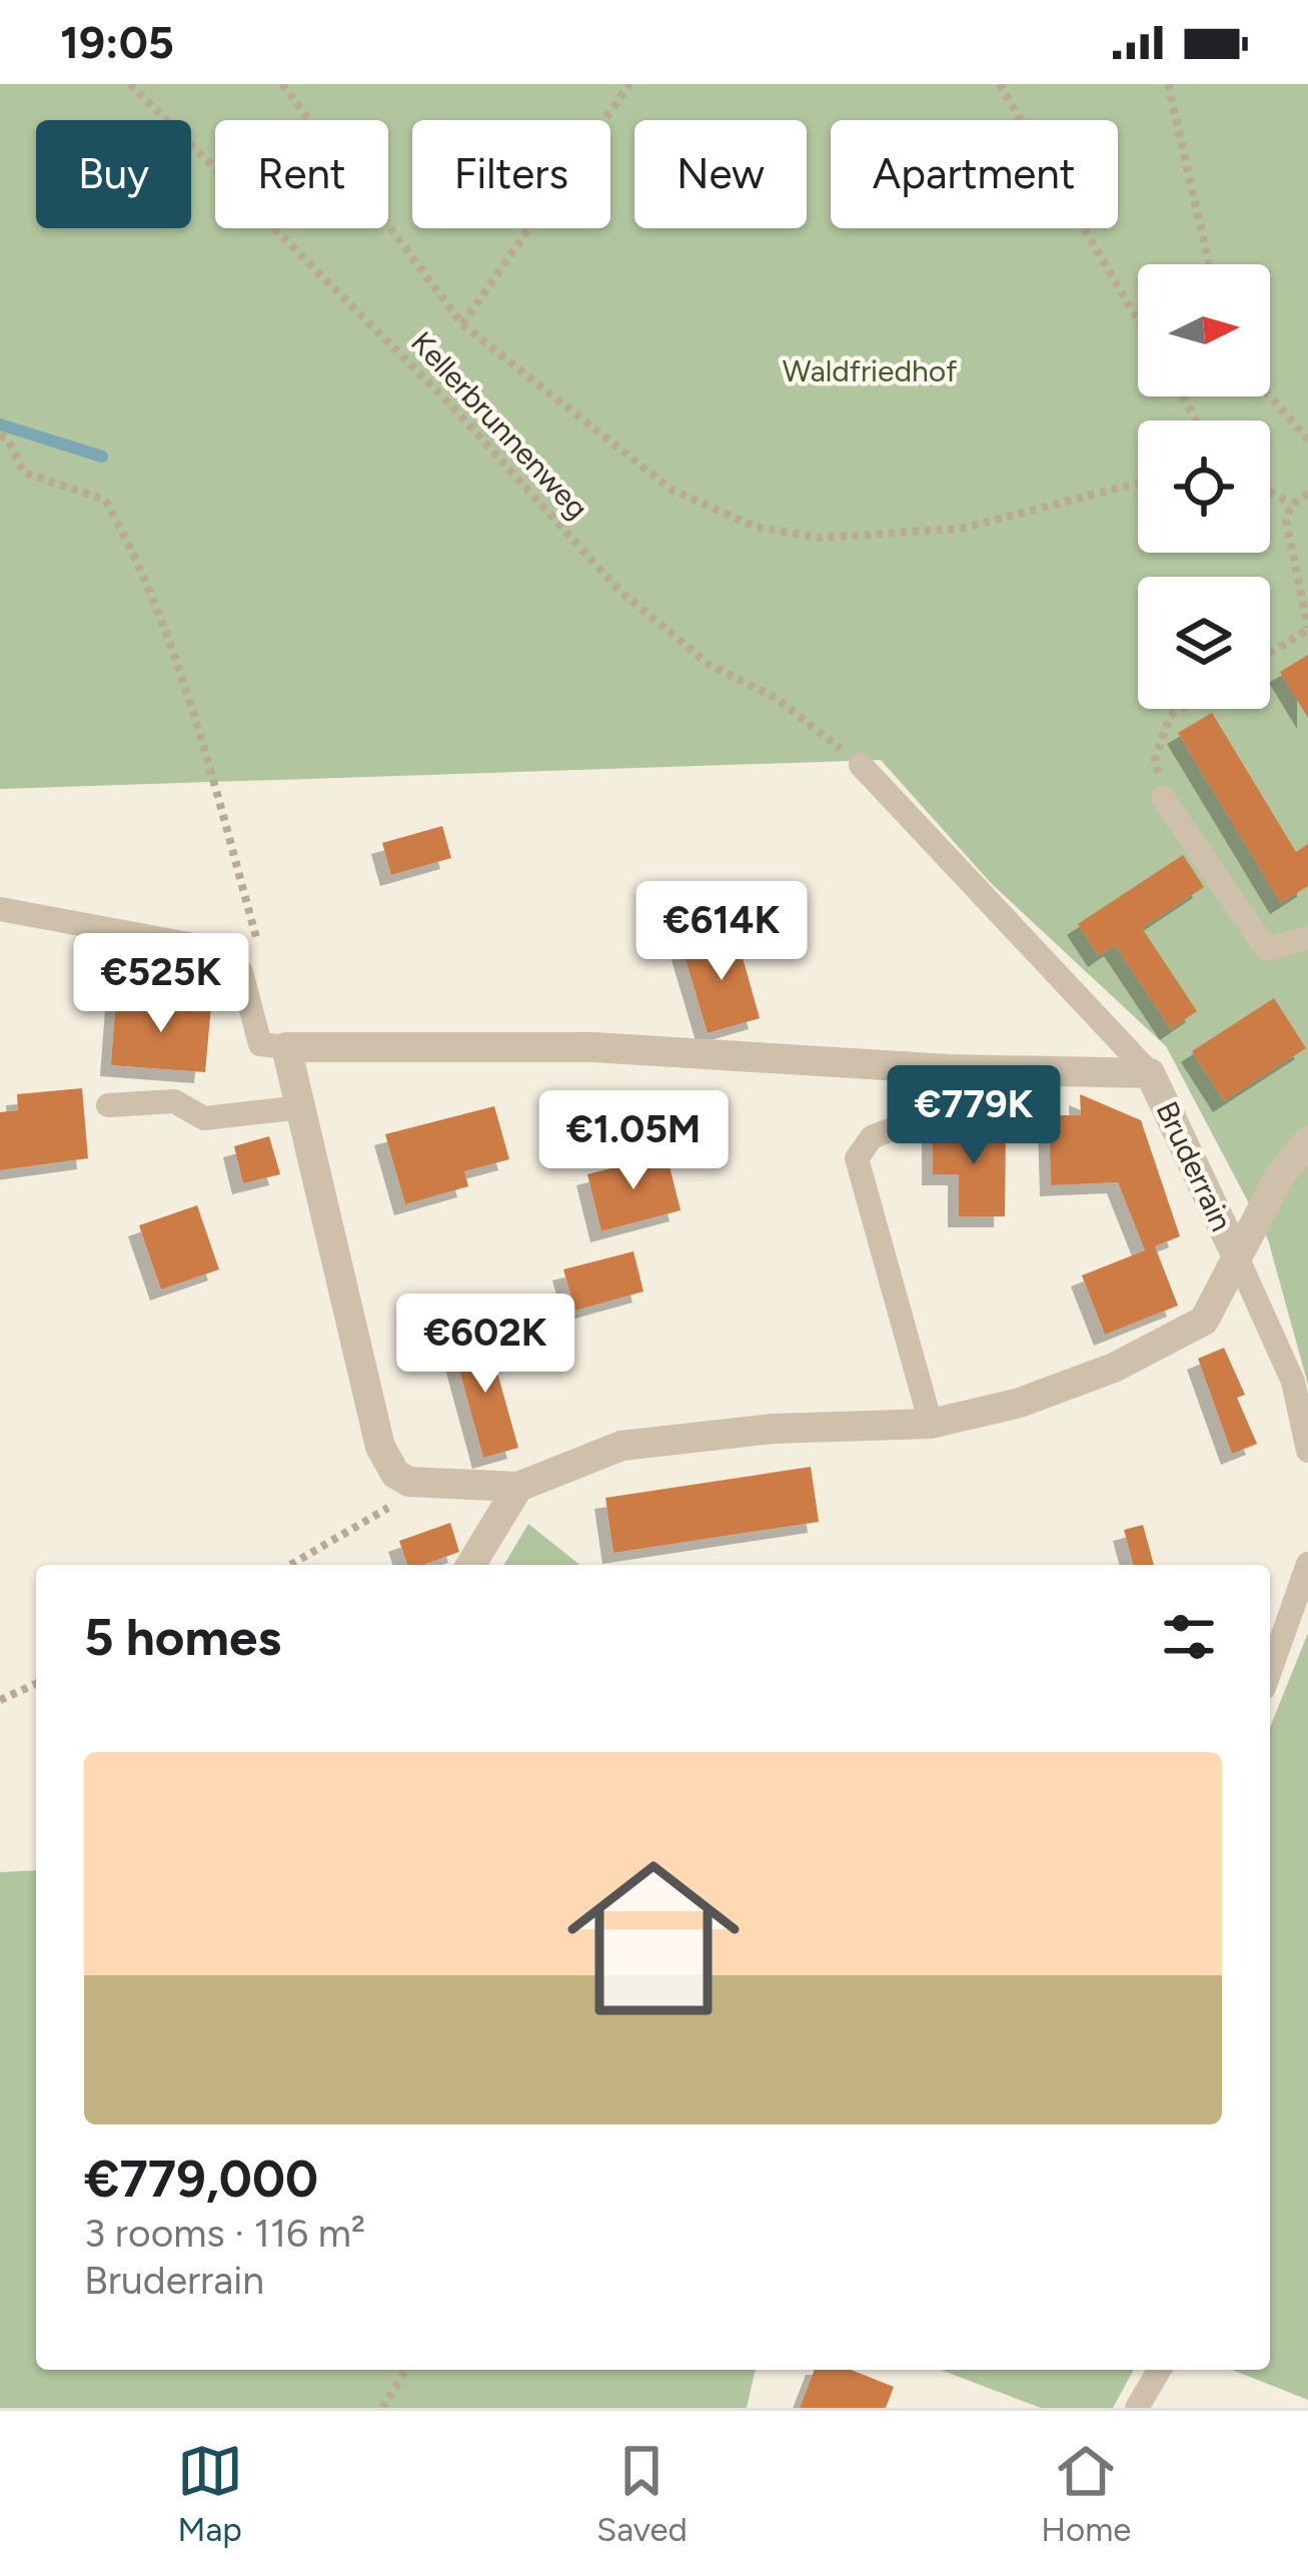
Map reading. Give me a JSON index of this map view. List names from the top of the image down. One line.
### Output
{"streets":{"street":["Bruderrain"],"path":["Kellerbrunnenweg"]},"parks":["Waldfriedhof"],"north":"right","page":{"status":"19:05","chip":["Buy","Rent","Filters","New","Apartment"],"price":["€614K","€525K","€779K","€1.05M","€602K"],"heading":"5 homes","list":[{"name":"€779,000","note":"3 rooms · 116 m² · Bruderrain"}],"tabs":["Map","Saved","Home"]}}
